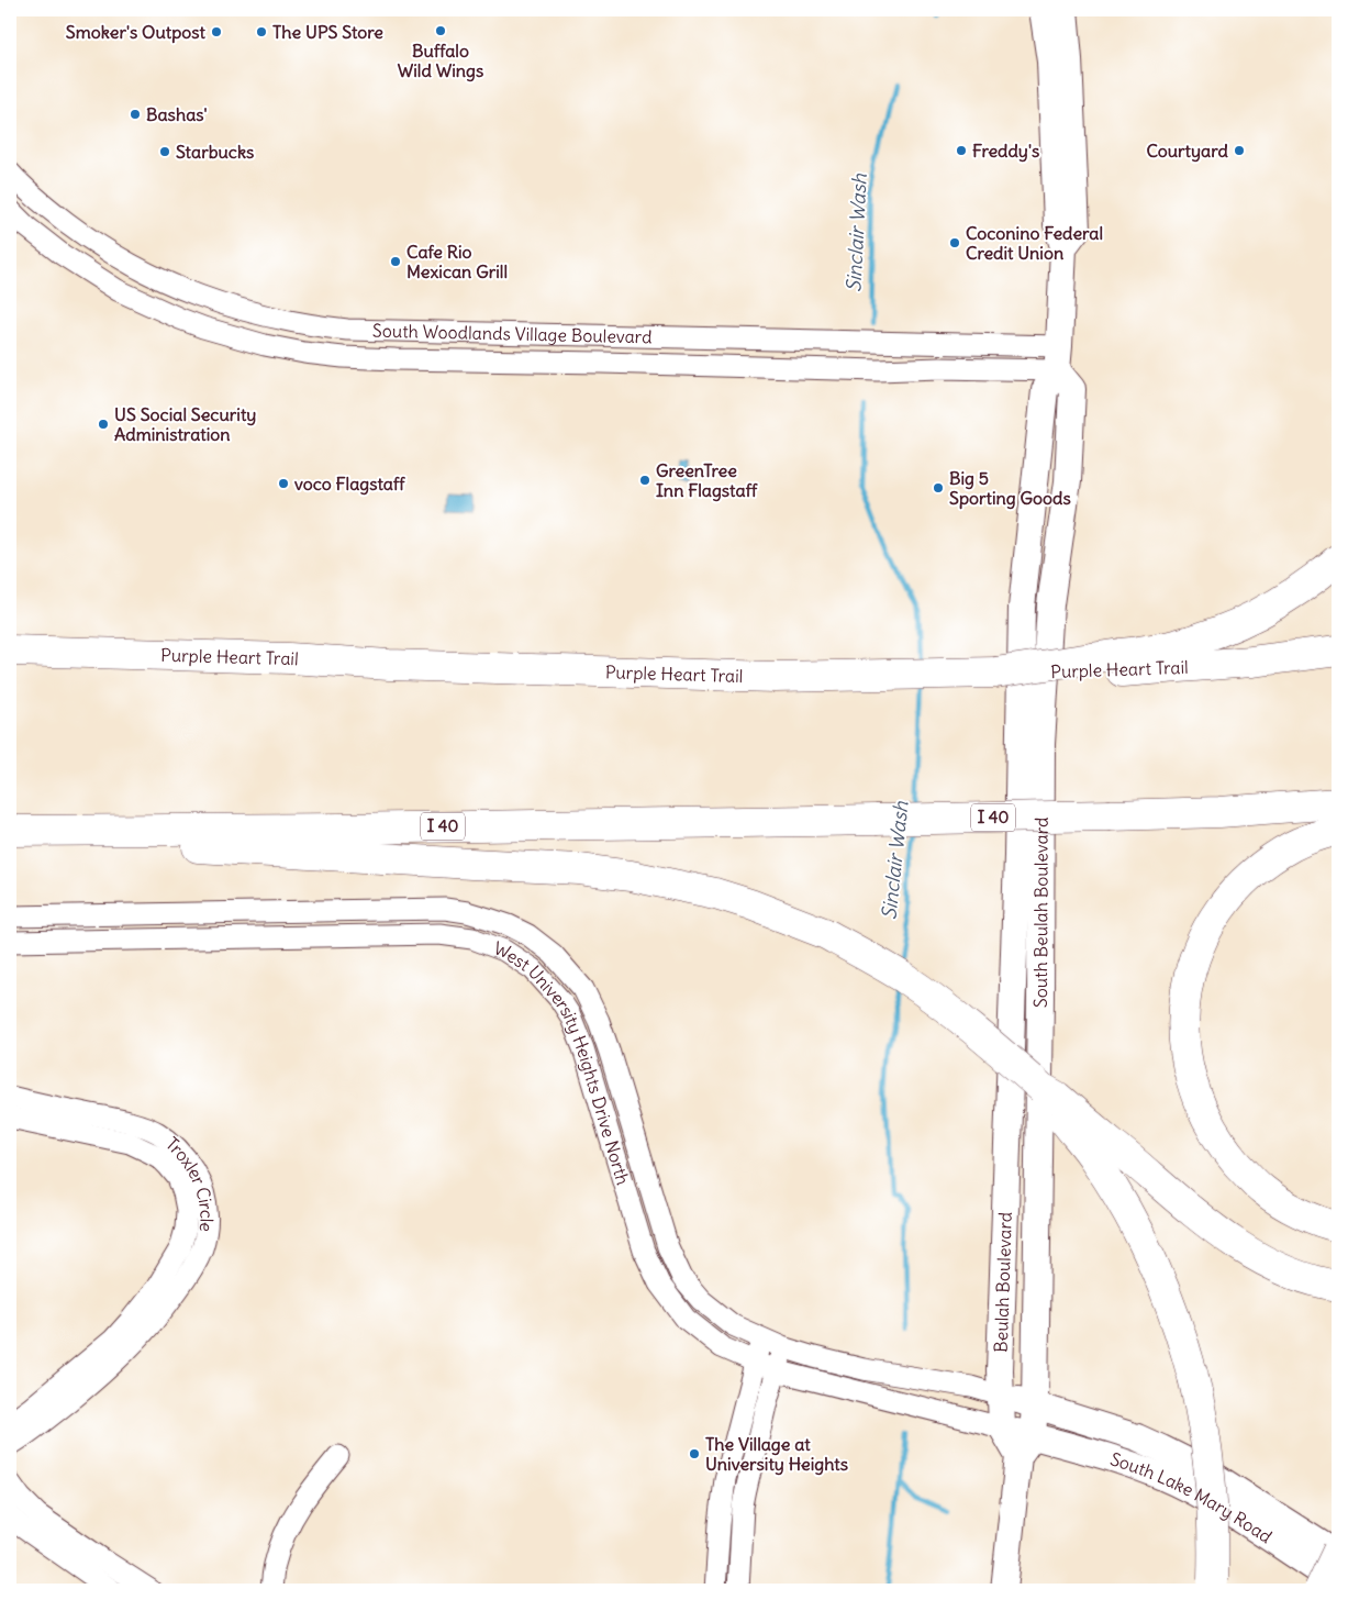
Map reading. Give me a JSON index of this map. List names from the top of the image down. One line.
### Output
{"streets":{"highway":["Purple Heart Trail","I 40"],"main road":["South Beulah Boulevard","Beulah Boulevard","South Lake Mary Road"],"street":["South Woodlands Village Boulevard","West University Heights Drive North","Troxler Circle"]},"crossings":[["South Woodlands Village Boulevard","South Beulah Boulevard"],["South Beulah Boulevard","Beulah Boulevard"],["South Beulah Boulevard","South Lake Mary Road"],["West University Heights Drive North","Beulah Boulevard"],["West University Heights Drive North","South Lake Mary Road"],["Beulah Boulevard","South Lake Mary Road"]],"water":["Sinclair Wash"],"places":["Buffalo Wild Wings","Smoker's Outpost","The UPS Store","Bashas'","Freddy's","Courtyard","Starbucks","Coconino Federal Credit Union","Cafe Rio Mexican Grill","US Social Security Administration","GreenTree Inn Flagstaff","voco Flagstaff","Big 5 Sporting Goods","The Village at University Heights"]}
